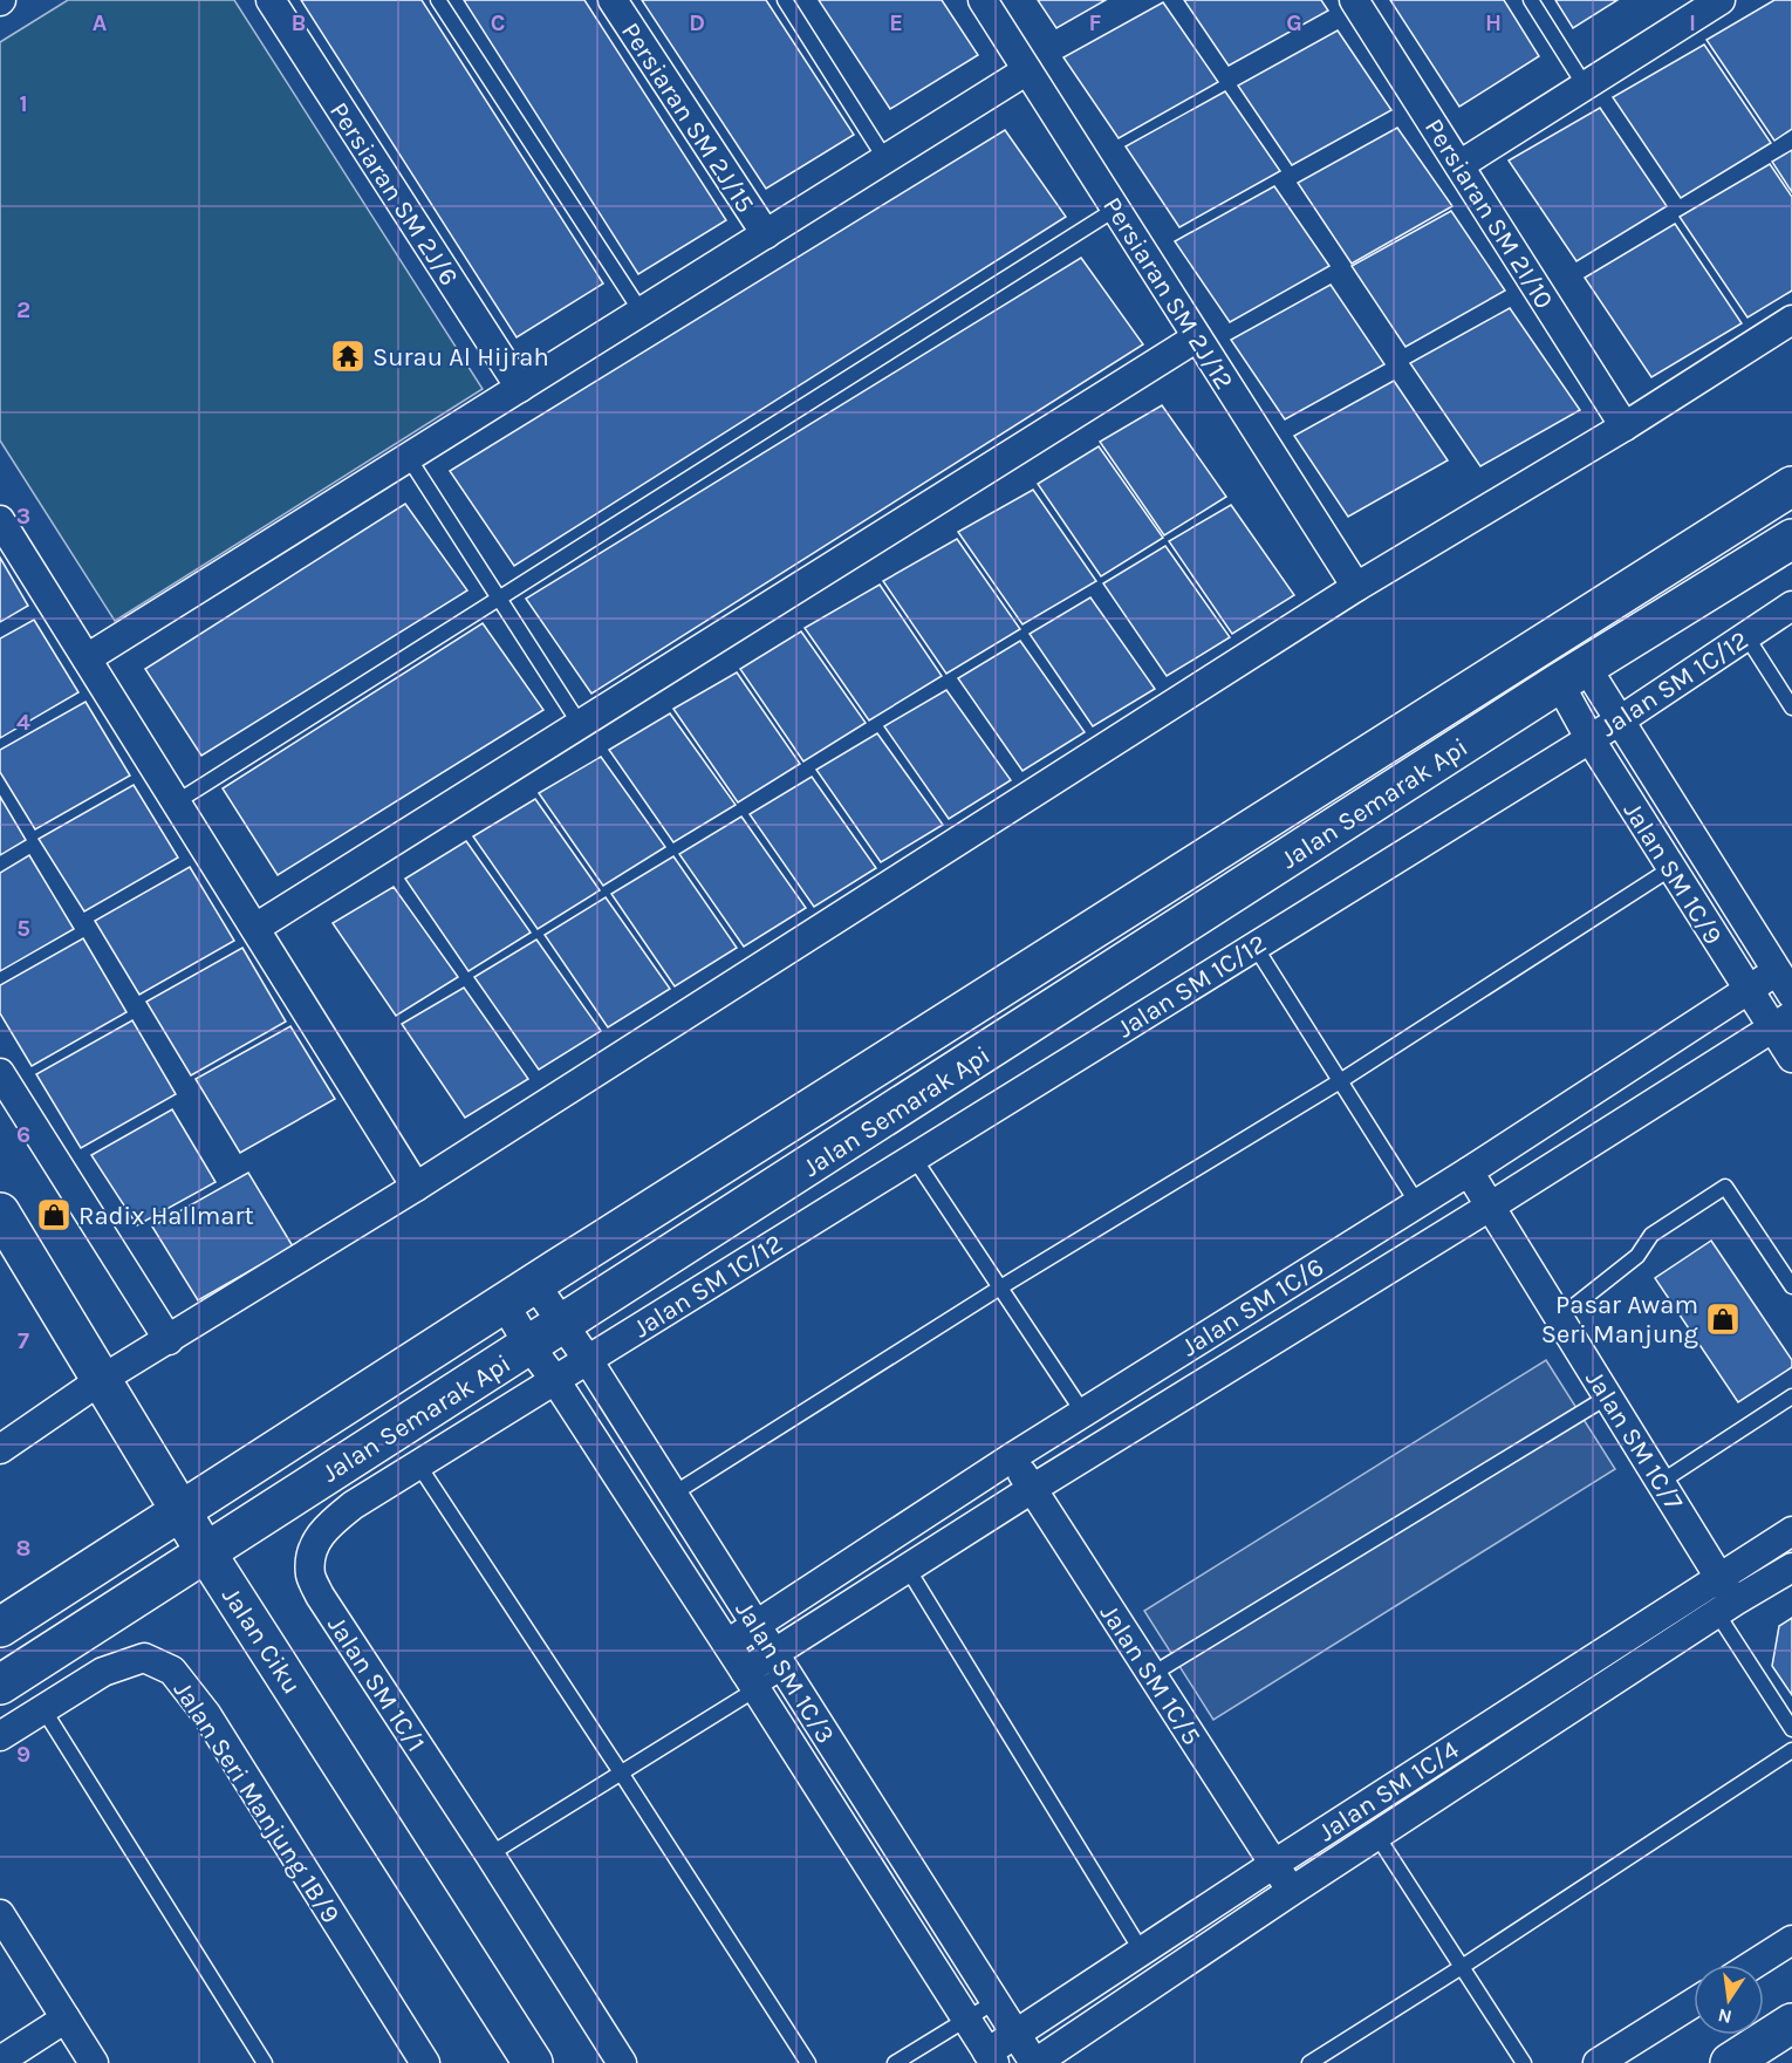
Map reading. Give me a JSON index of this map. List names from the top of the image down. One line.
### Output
{"streets":{"street":["Persiaran SM 2J/15","Persiaran SM 2J/6","Persiaran SM 2I/10","Persiaran SM 2J/12","Jalan SM 1C/12","Jalan Semarak Api","Jalan SM 1C/9","Jalan SM 1C/6","Jalan SM 1C/7","Jalan Ciku","Jalan SM 1C/3","Jalan SM 1C/5","Jalan SM 1C/1","Jalan SM 1C/4","Jalan Seri Manjung 1B/9"]},"crossings":[["Jalan SM 1C/12","Jalan SM 1C/9"],["Jalan SM 1C/12","Jalan SM 1C/3"],["Jalan SM 1C/12","Jalan SM 1C/1"],["Jalan Semarak Api","Jalan SM 1C/9"],["Jalan Semarak Api","Jalan Ciku"],["Jalan Semarak Api","Jalan SM 1C/3"],["Jalan SM 1C/9","Jalan SM 1C/6"],["Jalan SM 1C/6","Jalan SM 1C/7"],["Jalan SM 1C/6","Jalan SM 1C/3"],["Jalan SM 1C/6","Jalan SM 1C/5"],["Jalan SM 1C/7","Jalan SM 1C/4"],["Jalan SM 1C/3","Jalan SM 1C/1"],["Jalan SM 1C/3","Jalan SM 1C/4"],["Jalan SM 1C/5","Jalan SM 1C/4"]],"places":{"temple":["Surau Al Hijrah"],"shop":["Radix Hallmart","Pasar Awam Seri Manjung"]},"north":"bottom","grid":{"columns":["A","B","C","D","E","F","G","H","I"],"rows":["1","2","3","4","5","6","7","8","9"]}}
